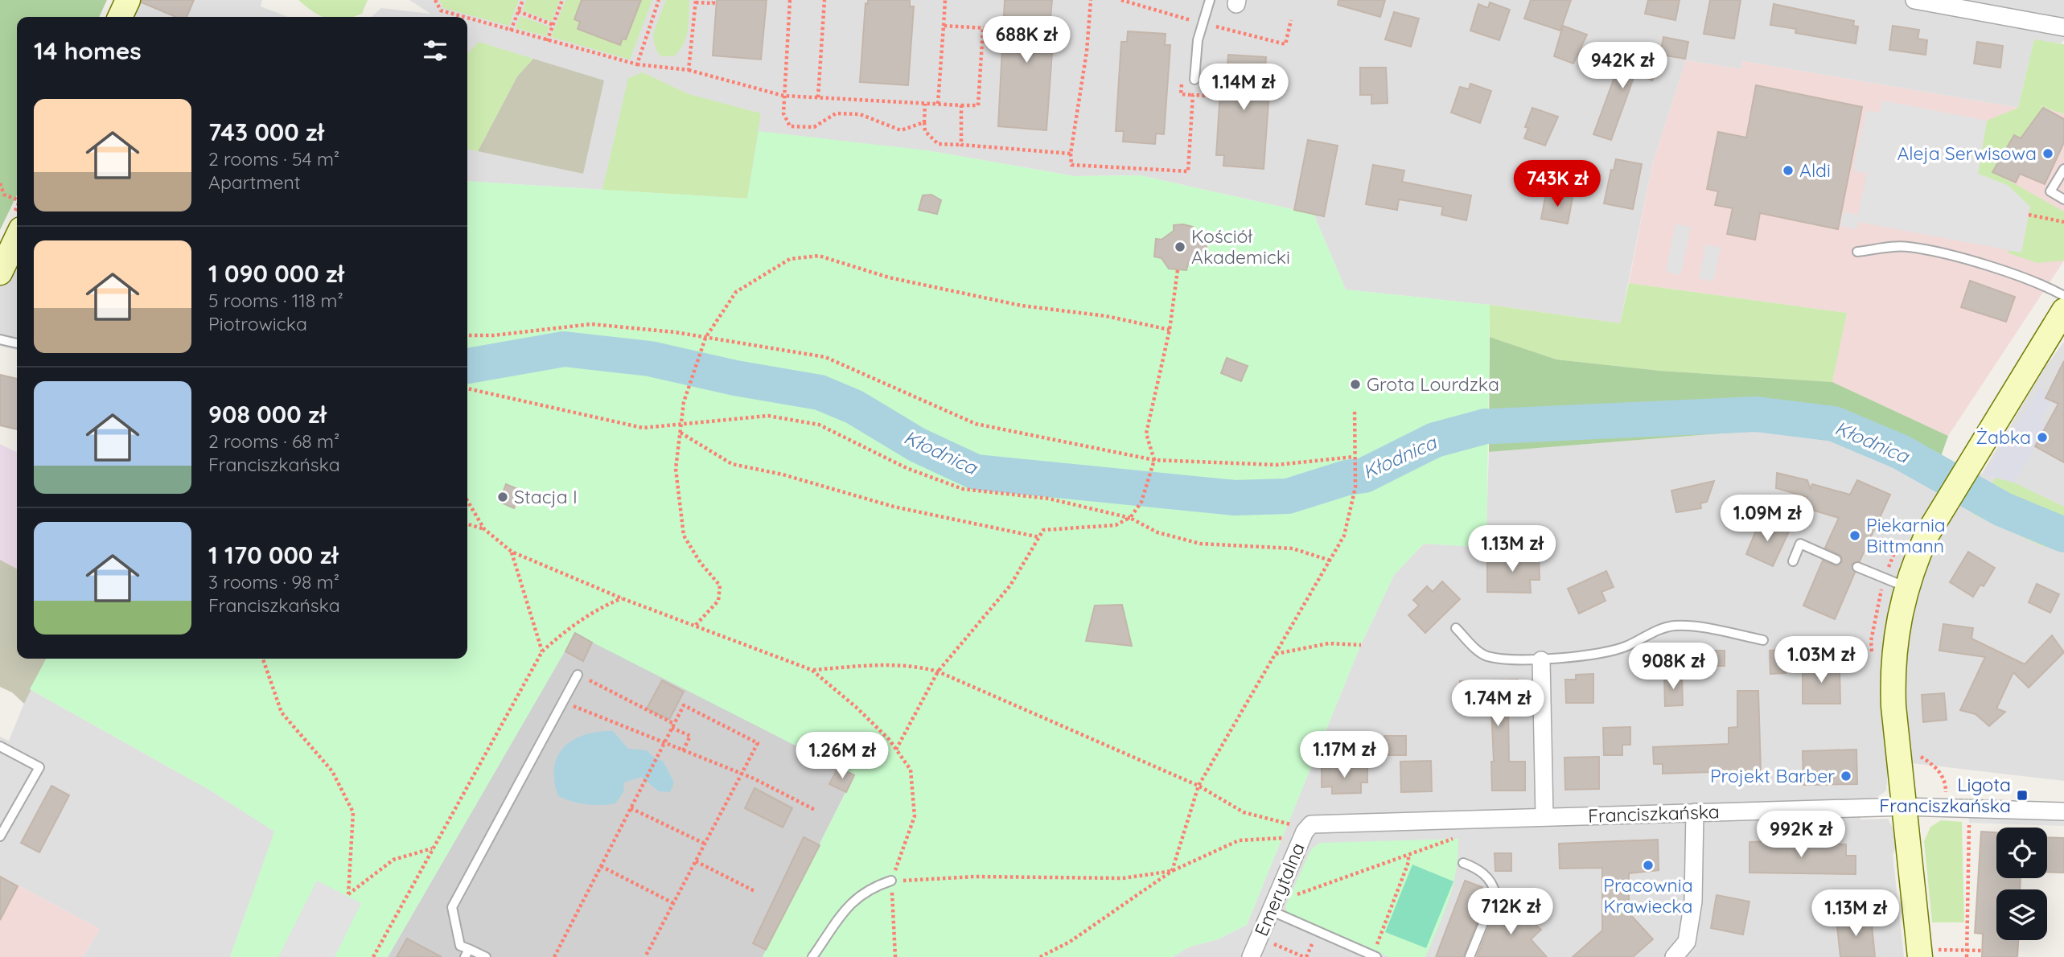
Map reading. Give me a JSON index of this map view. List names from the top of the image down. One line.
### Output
{"streets":{"street":["Franciszkańska","Emerytalna"]},"crossings":[["Franciszkańska","Emerytalna"]],"water":["Kłodnica"],"places":{"other":["Aleja Serwisowa","Aldi","Kościół Akademicki","Grota Lourdzka","Żabka","Stacja I","Piekarnia Bittmann","Projekt Barber","Pracownia Krawiecka"],"transit":["Ligota Franciszkańska"]},"page":{"price":["688K zł","942K zł","1.14M zł","743K zł","1.09M zł","1.13M zł","1.03M zł","908K zł","1.74M zł","1.17M zł","1.26M zł","992K zł","712K zł","1.13M zł"],"heading":"14 homes","list":[{"name":"743 000 zł","note":"2 rooms · 54 m² · Apartment"},{"name":"1 090 000 zł","note":"5 rooms · 118 m² · Piotrowicka"},{"name":"908 000 zł","note":"2 rooms · 68 m² · Franciszkańska"},{"name":"1 170 000 zł","note":"3 rooms · 98 m² · Franciszkańska"}]}}
